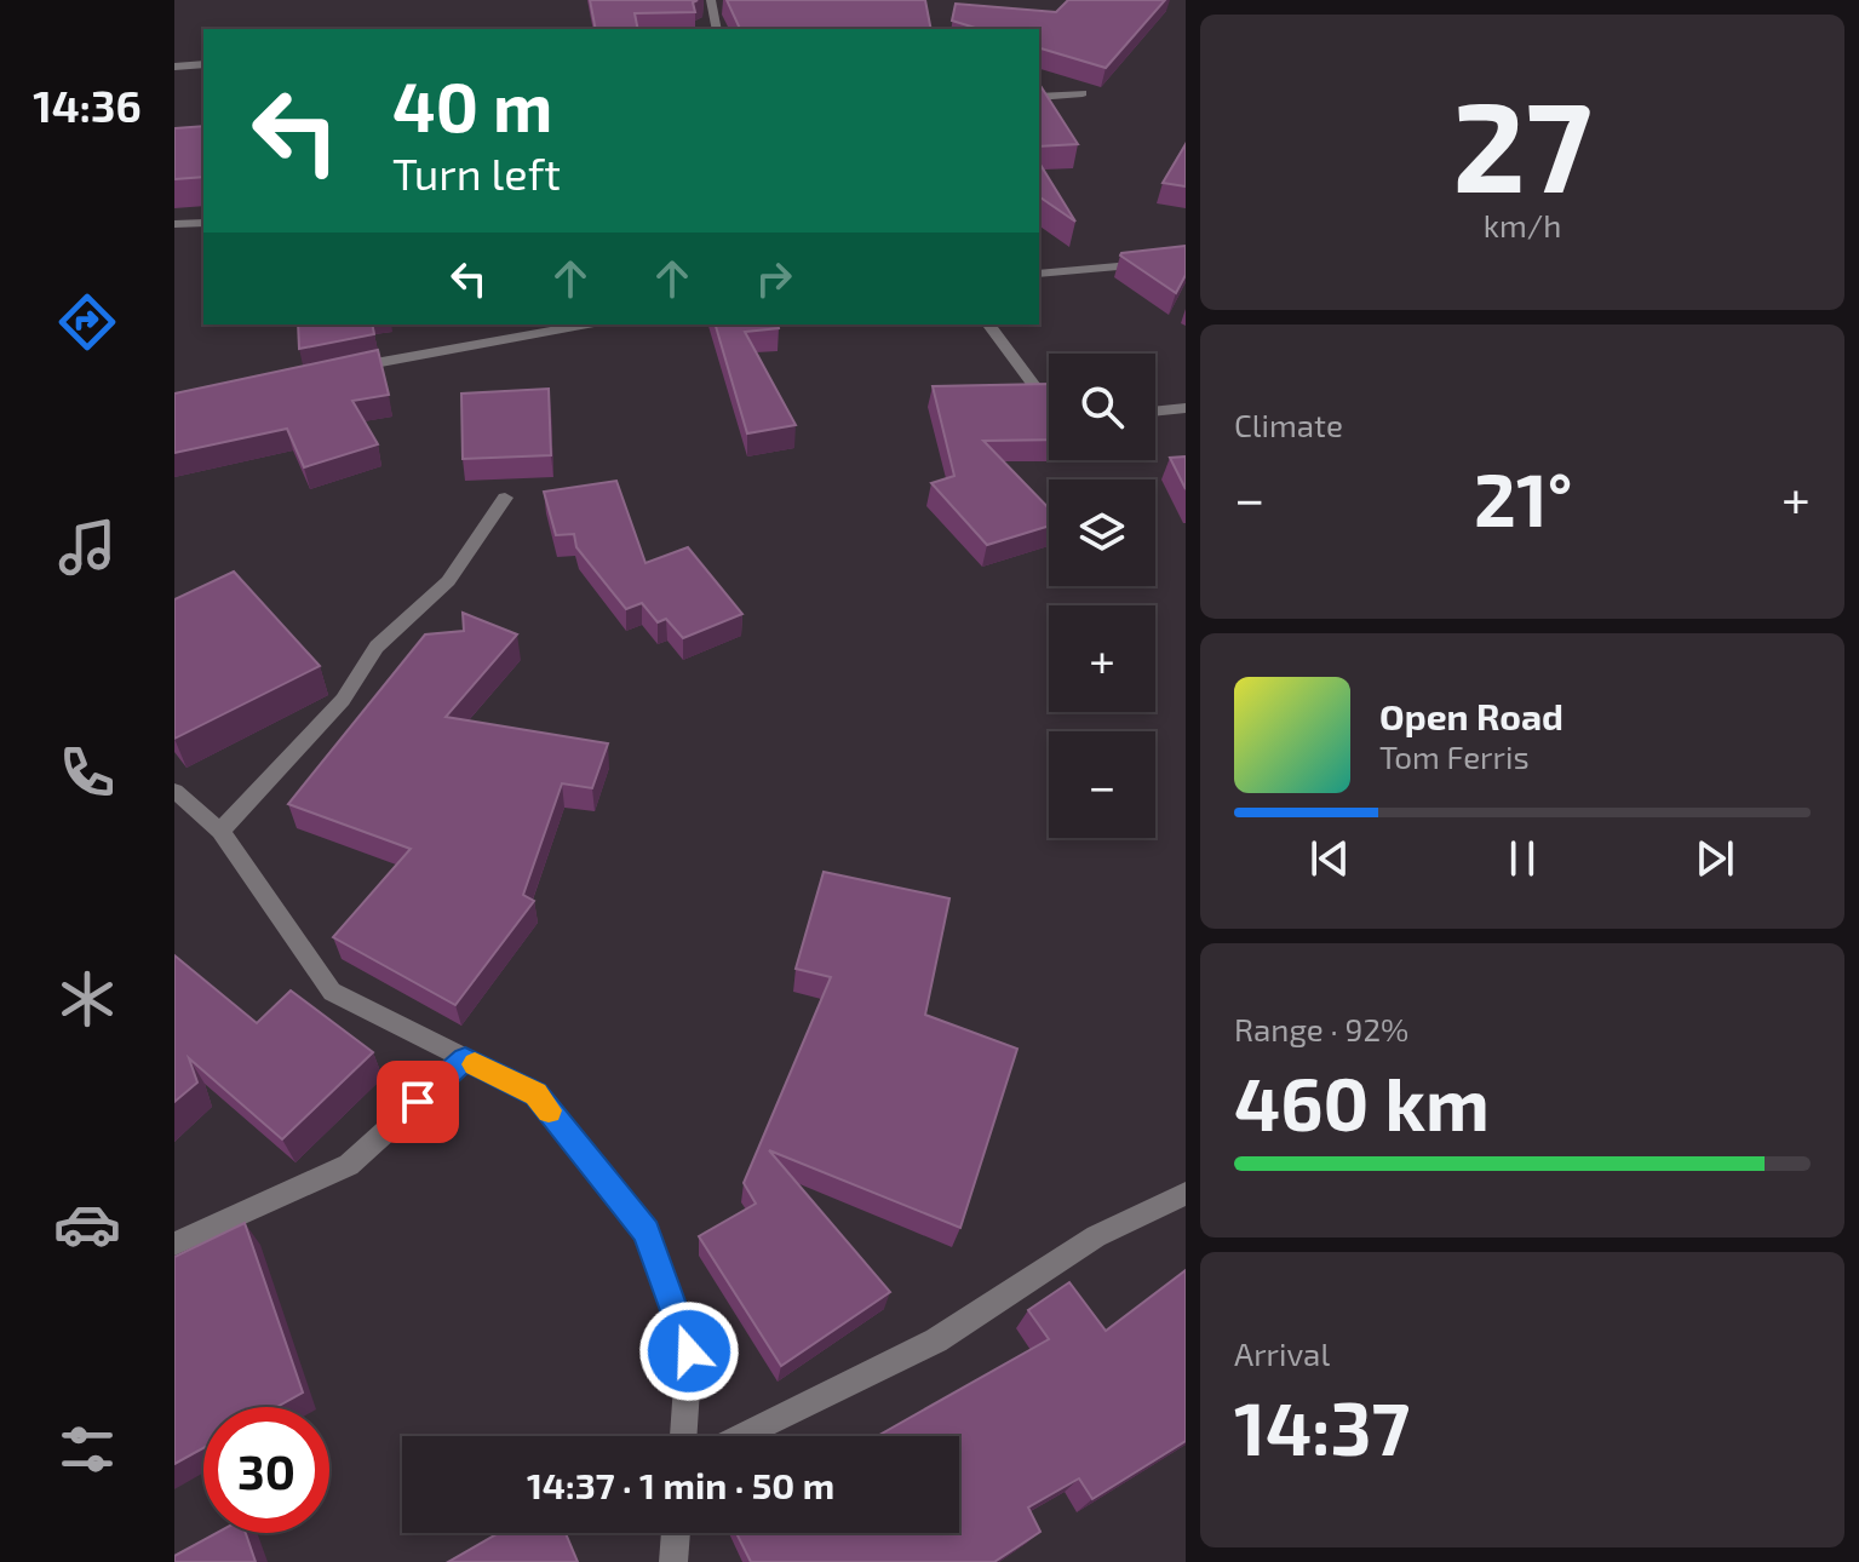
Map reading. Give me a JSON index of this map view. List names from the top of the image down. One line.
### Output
{"page":{"tabs":"14:36","tile":[["27","km/h"],"Climate",["Range · 92%","460 km"],["Arrival","14:37"]],"turn":["40 m","Turn left"],"map_buttons":["+","−"],"heat":["−","21°","+"],"song":["Open Road","Tom Ferris"],"limit":"30","trip":"14:37 · 1 min · 50 m"}}
